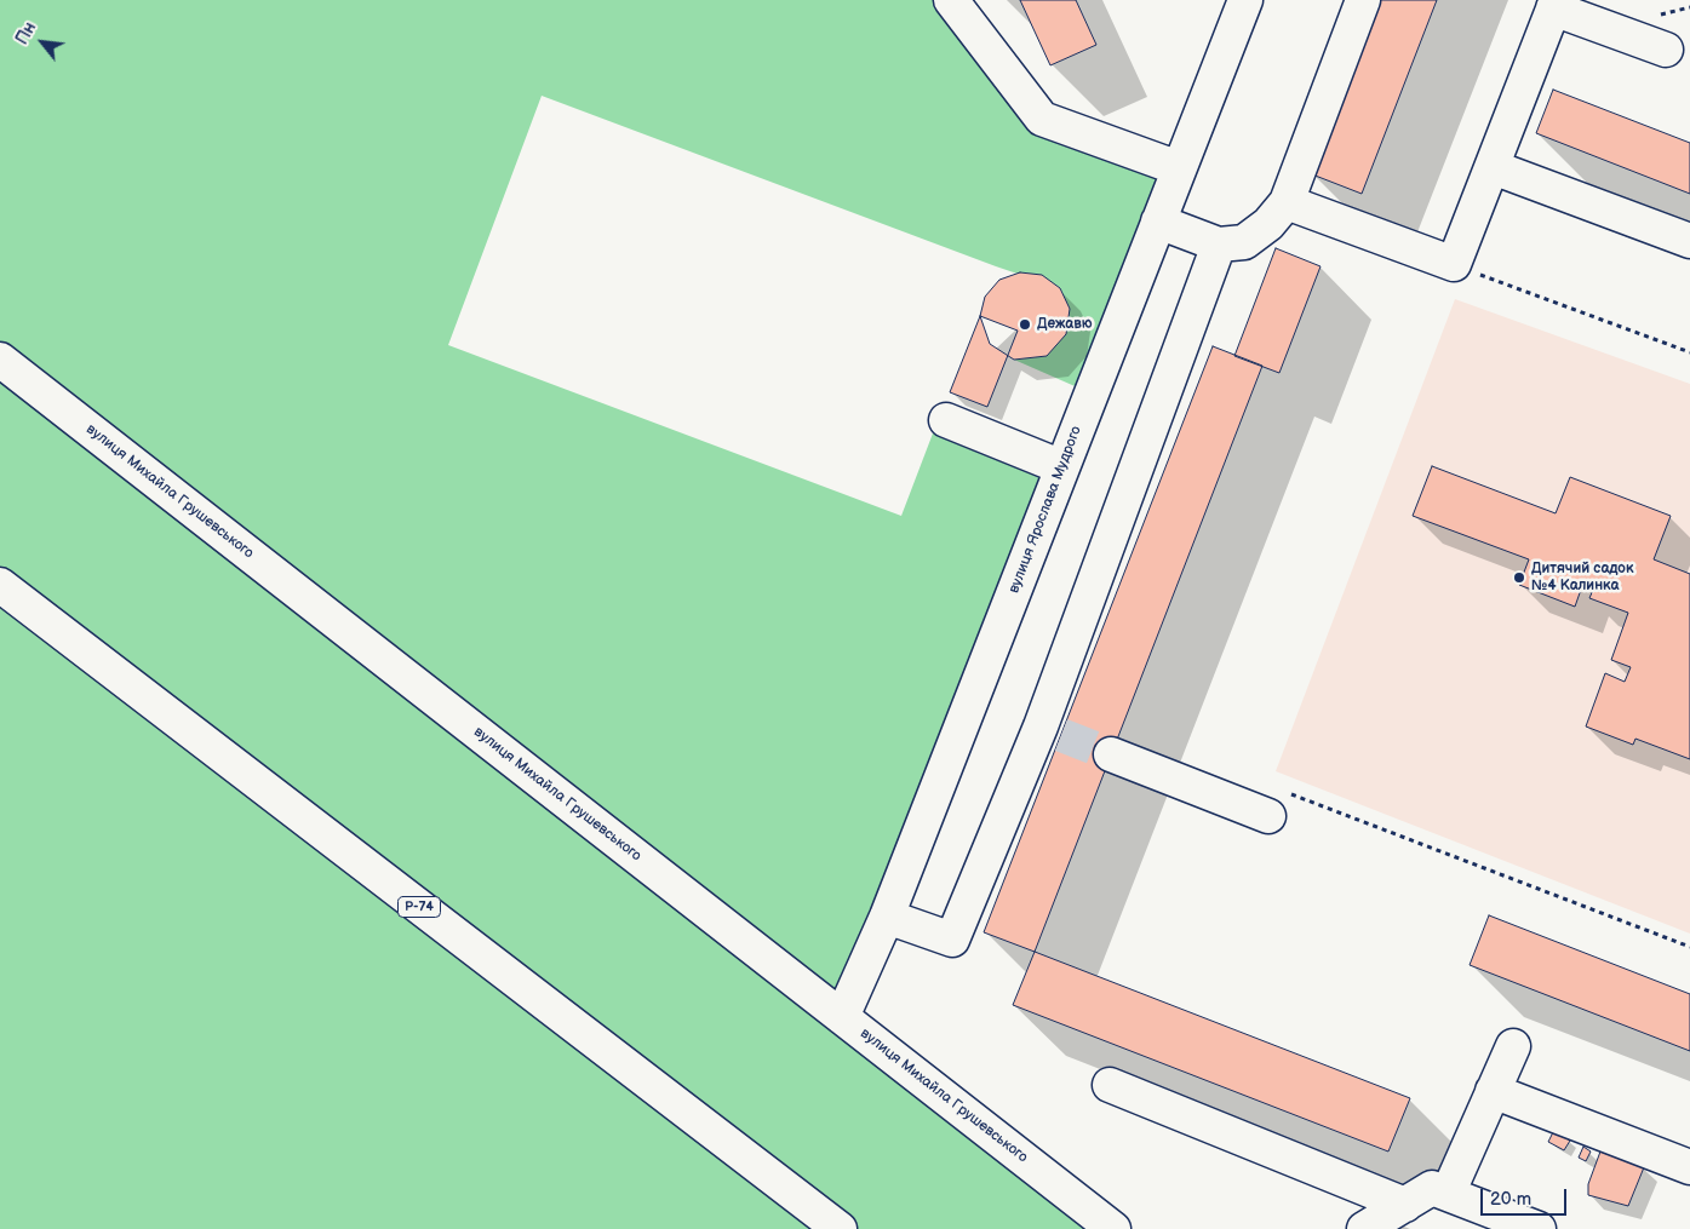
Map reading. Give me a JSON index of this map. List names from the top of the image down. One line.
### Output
{"streets":{"street":["вулиця Михайла Грушевського","вулиця Ярослава Мудрого","Р-74"]},"crossings":[["вулиця Михайла Грушевського","вулиця Ярослава Мудрого"]],"places":["Дежавю","Дитячий садок №4 Калинка"],"scale_bar":"20 m","north":"top left"}
